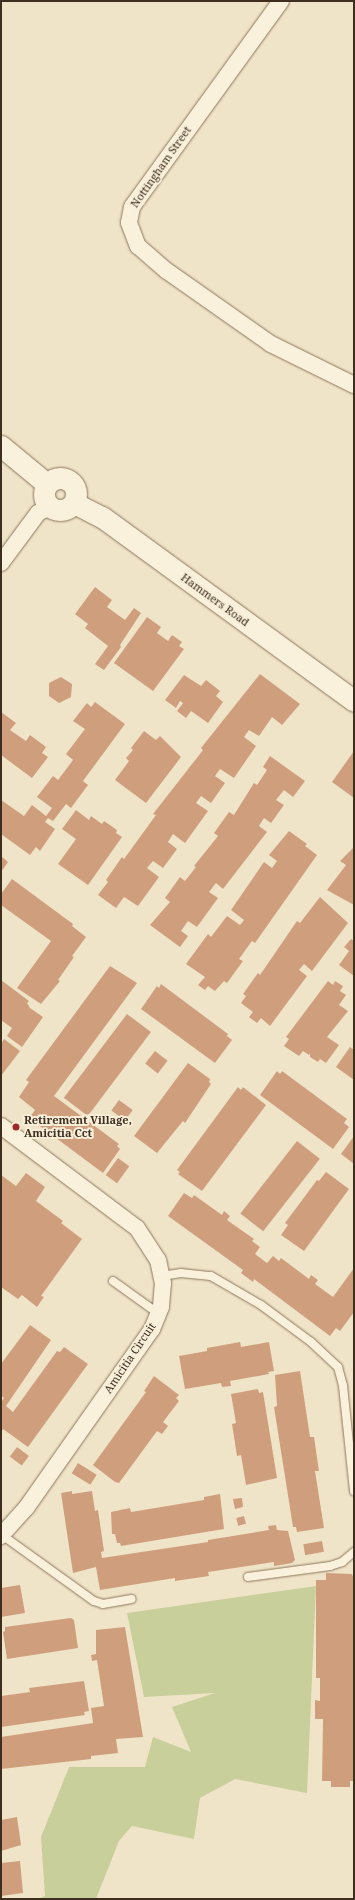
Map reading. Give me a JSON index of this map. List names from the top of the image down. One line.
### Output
{"streets":{"street":["Nottingham Street","Hammers Road","Amicitia Circuit"]},"places":["Retirement Village, Amicitia Cct"]}
